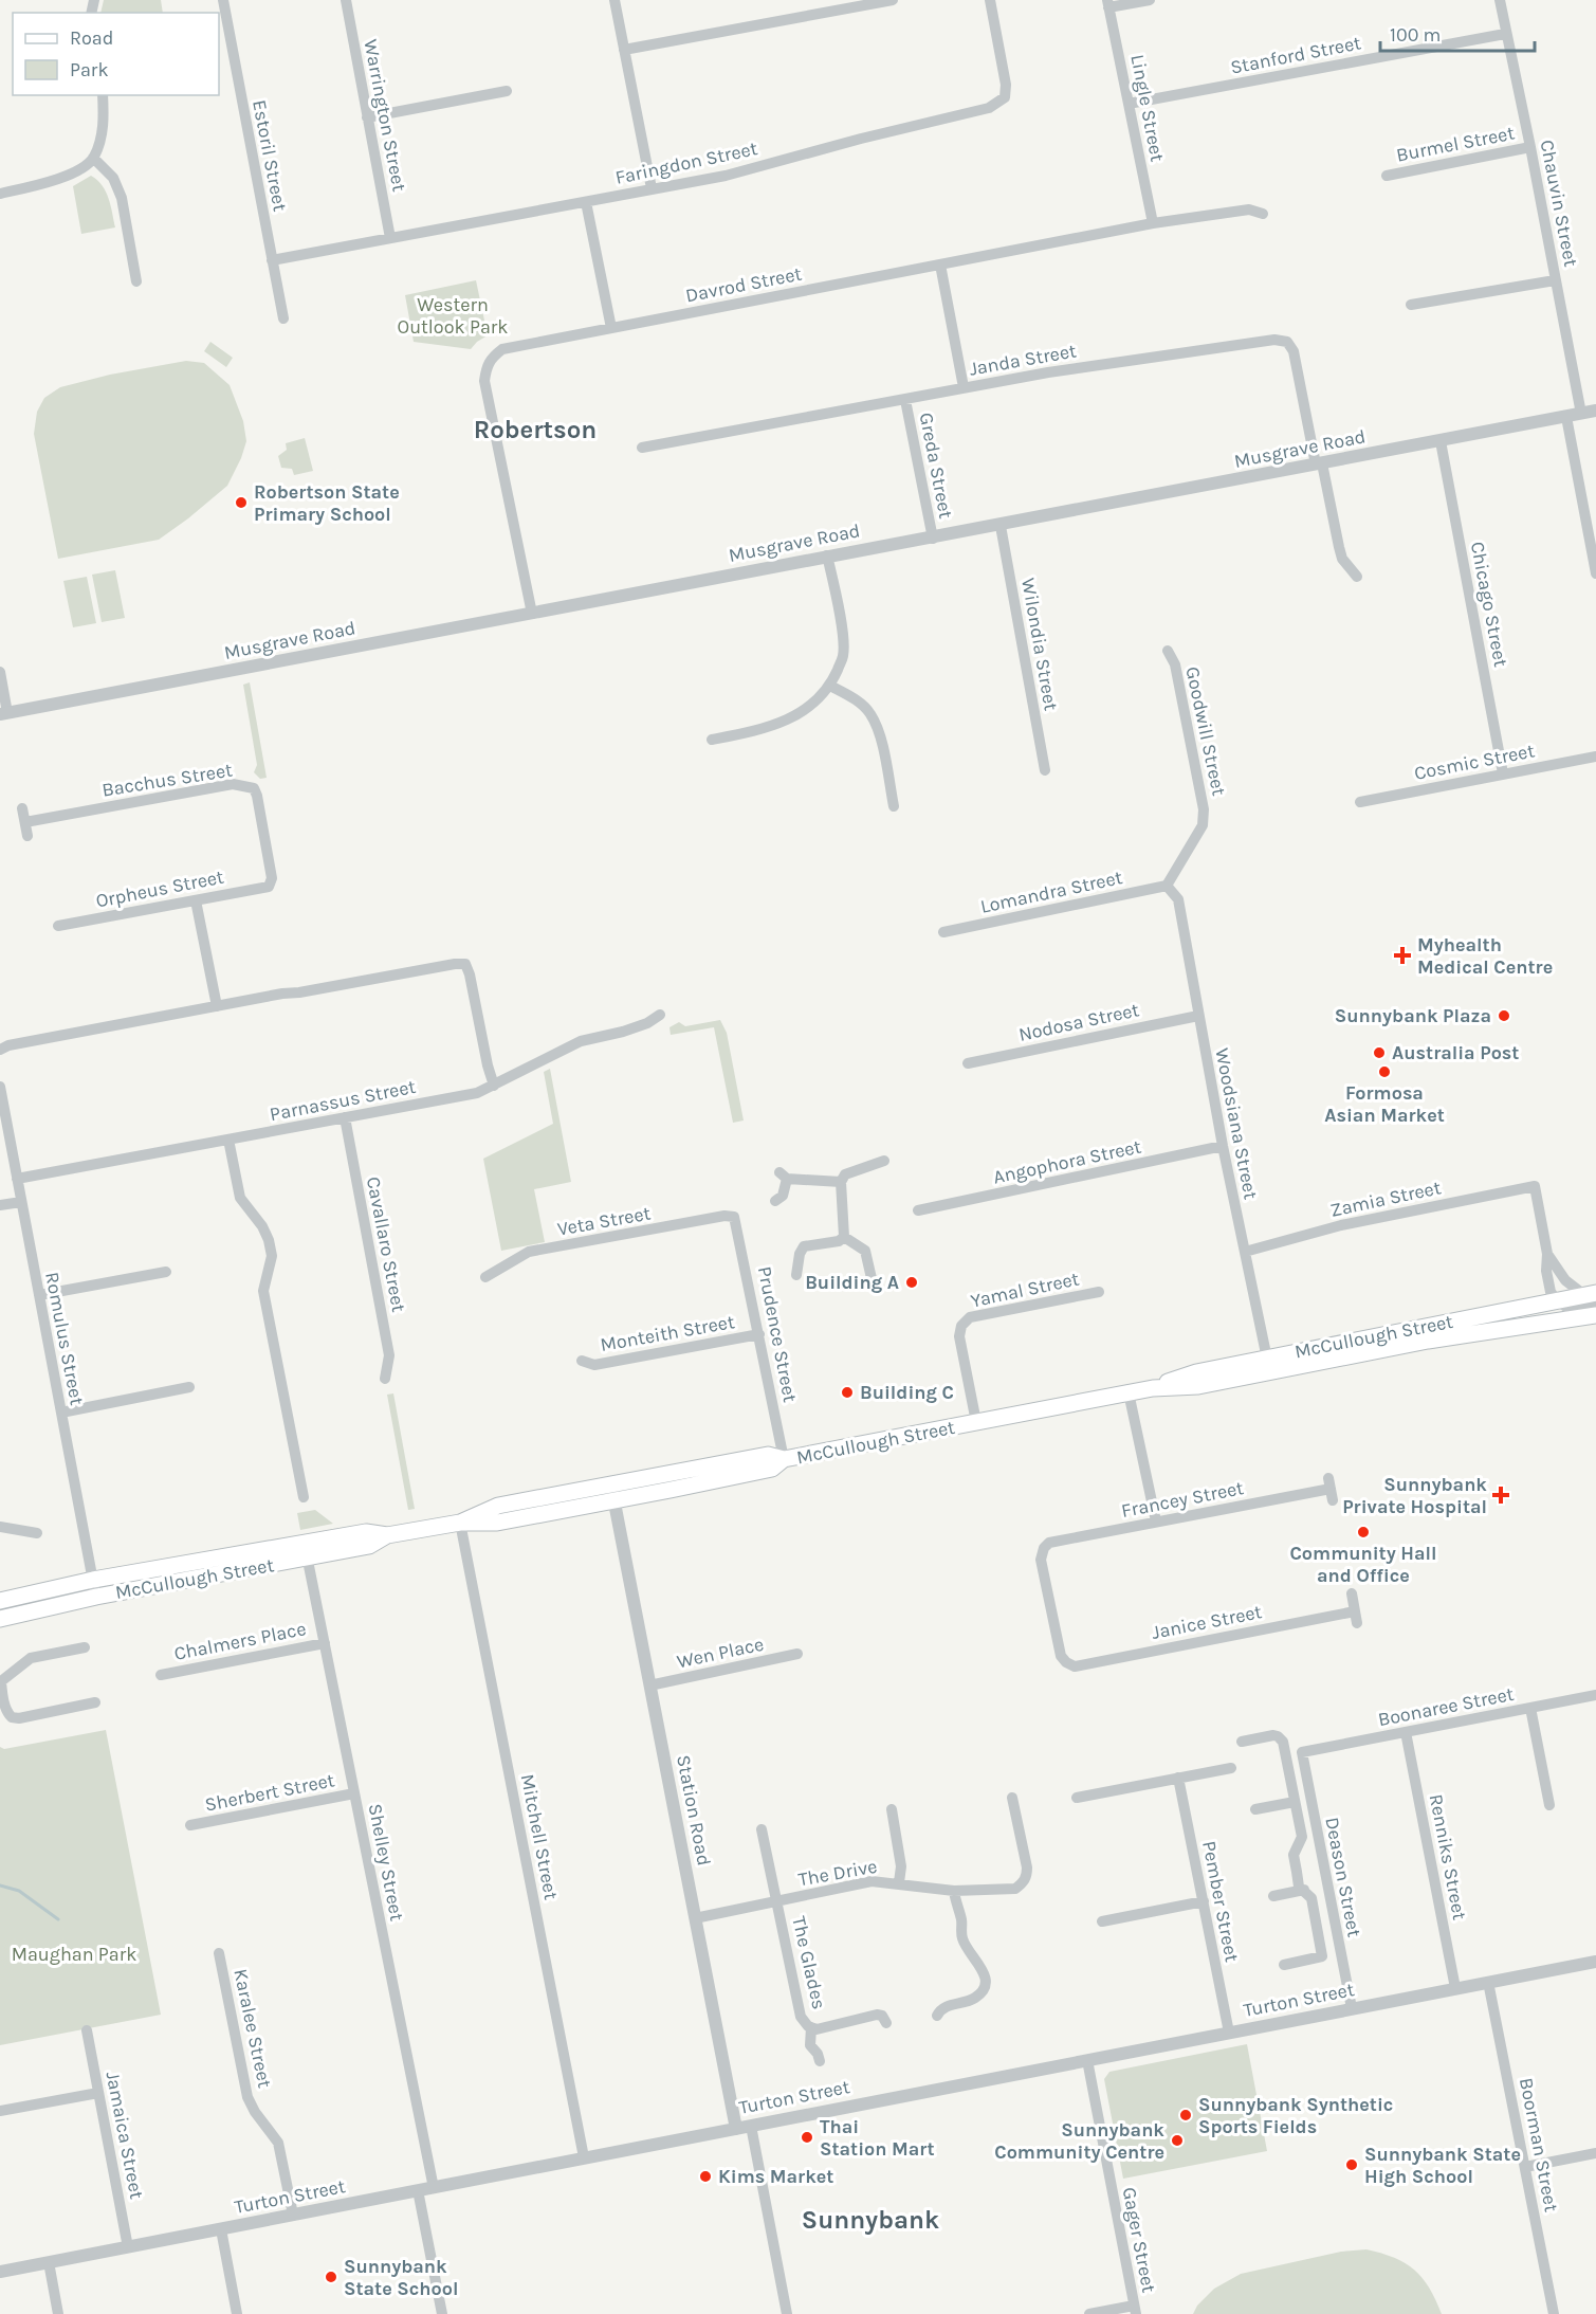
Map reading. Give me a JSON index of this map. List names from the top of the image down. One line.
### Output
{"streets":{"main road":["McCullough Street"],"street":["Stanford Street","Lingle Street","Warrington Street","Burmel Street","Estoril Street","Faringdon Street","Chauvin Street","Davrod Street","Janda Street","Musgrave Road","Greda Street","Chicago Street","Wilondia Street","Goodwill Street","Cosmic Street","Bacchus Street","Orpheus Street","Lomandra Street","Nodosa Street","Parnassus Street","Woodsiana Street","Angophora Street","Zamia Street","Veta Street","Cavallaro Street","Yamal Street","Monteith Street","Prudence Street","Romulus Street","Francey Street","Janice Street","Chalmers Place","Wen Place","Boonaree Street","Sherbert Street","Station Road","Mitchell Street","Renniks Street","Shelley Street","The Drive","Deason Street","Pember Street","The Glades","Turton Street","Karalee Street","Jamaica Street","Boorman Street","Gager Street"]},"crossings":[["Stanford Street","Lingle Street"],["Stanford Street","Chauvin Street"],["Lingle Street","Davrod Street"],["Warrington Street","Faringdon Street"],["Burmel Street","Chauvin Street"],["Estoril Street","Faringdon Street"],["Chauvin Street","Musgrave Road"],["Davrod Street","Musgrave Road"],["Janda Street","Musgrave Road"],["Janda Street","Greda Street"],["Musgrave Road","Greda Street"],["Musgrave Road","Chicago Street"],["Musgrave Road","Wilondia Street"],["Chicago Street","Cosmic Street"],["Goodwill Street","Lomandra Street"],["Goodwill Street","Woodsiana Street"],["Bacchus Street","Orpheus Street"],["Lomandra Street","Woodsiana Street"],["Nodosa Street","Woodsiana Street"],["Parnassus Street","Cavallaro Street"],["Parnassus Street","Romulus Street"],["Woodsiana Street","Angophora Street"],["Woodsiana Street","Zamia Street"],["Woodsiana Street","McCullough Street"],["Veta Street","Prudence Street"],["Yamal Street","McCullough Street"],["Monteith Street","Prudence Street"],["Prudence Street","McCullough Street"],["McCullough Street","Romulus Street"],["McCullough Street","Station Road"],["McCullough Street","Mitchell Street"],["McCullough Street","Shelley Street"],["Francey Street","Janice Street"],["Chalmers Place","Shelley Street"],["Wen Place","Station Road"],["Boonaree Street","Renniks Street"],["Boonaree Street","Deason Street"],["Sherbert Street","Shelley Street"],["Station Road","The Drive"],["Station Road","Turton Street"],["Mitchell Street","Turton Street"],["Renniks Street","Turton Street"],["Shelley Street","Turton Street"],["The Drive","The Glades"],["Deason Street","Turton Street"],["Pember Street","Turton Street"],["Turton Street","Karalee Street"],["Turton Street","Jamaica Street"],["Turton Street","Boorman Street"],["Turton Street","Gager Street"]],"districts":["Robertson","Sunnybank"],"parks":["Western Outlook Park","Maughan Park"],"places":{"other":["Robertson State Primary School","Sunnybank Plaza","Australia Post","Formosa Asian Market","Building A","Building C","Community Hall and Office","Sunnybank Synthetic Sports Fields","Thai Station Mart","Sunnybank Community Centre","Sunnybank State High School","Kims Market","Sunnybank State School"],"health":["Myhealth Medical Centre","Sunnybank Private Hospital"]},"legend":["Road","Park"],"scale_bar":"100 m"}
